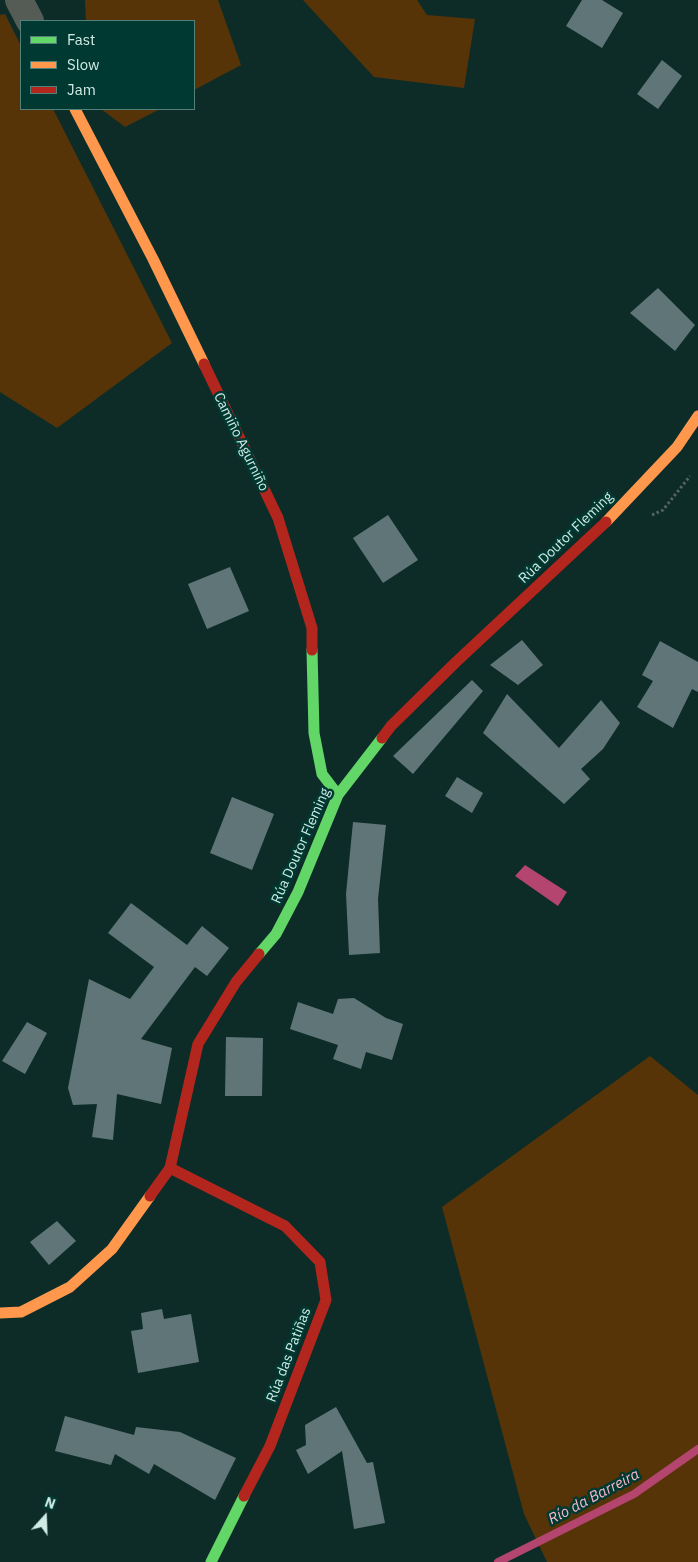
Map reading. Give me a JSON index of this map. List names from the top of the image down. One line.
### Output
{"streets":{"street":["Camiño Agurniño","Rúa Doutor Fleming","Rúa das Patiñas"]},"crossings":[["Camiño Agurniño","Rúa Doutor Fleming"],["Rúa Doutor Fleming","Rúa das Patiñas"]],"water":["Río da Barreira"],"legend":["Fast","Slow","Jam"],"north":"top"}
